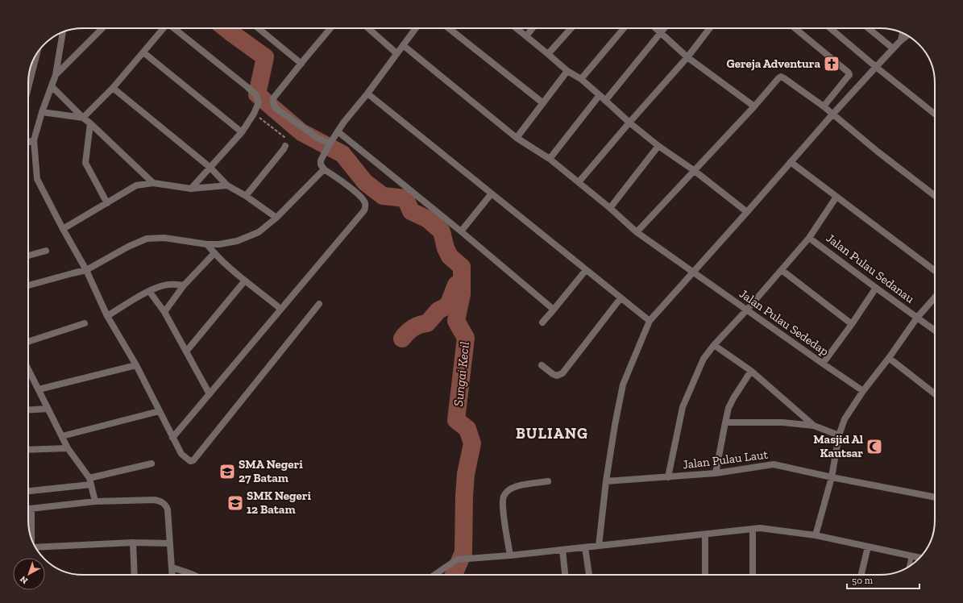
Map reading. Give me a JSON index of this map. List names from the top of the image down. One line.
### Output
{"streets":{"street":["Jalan Pulau Sedanau","Jalan Pulau Sededap","Jalan Pulau Laut"]},"districts":["BULIANG"],"water":["Sungai Kecil"],"places":{"church":["Gereja Adventura"],"mosque":["Masjid Al Kautsar"],"school or university":["SMA Negeri 27 Batam","SMK Negeri 12 Batam"]},"scale_bar":"50 m","north":"bottom left"}
